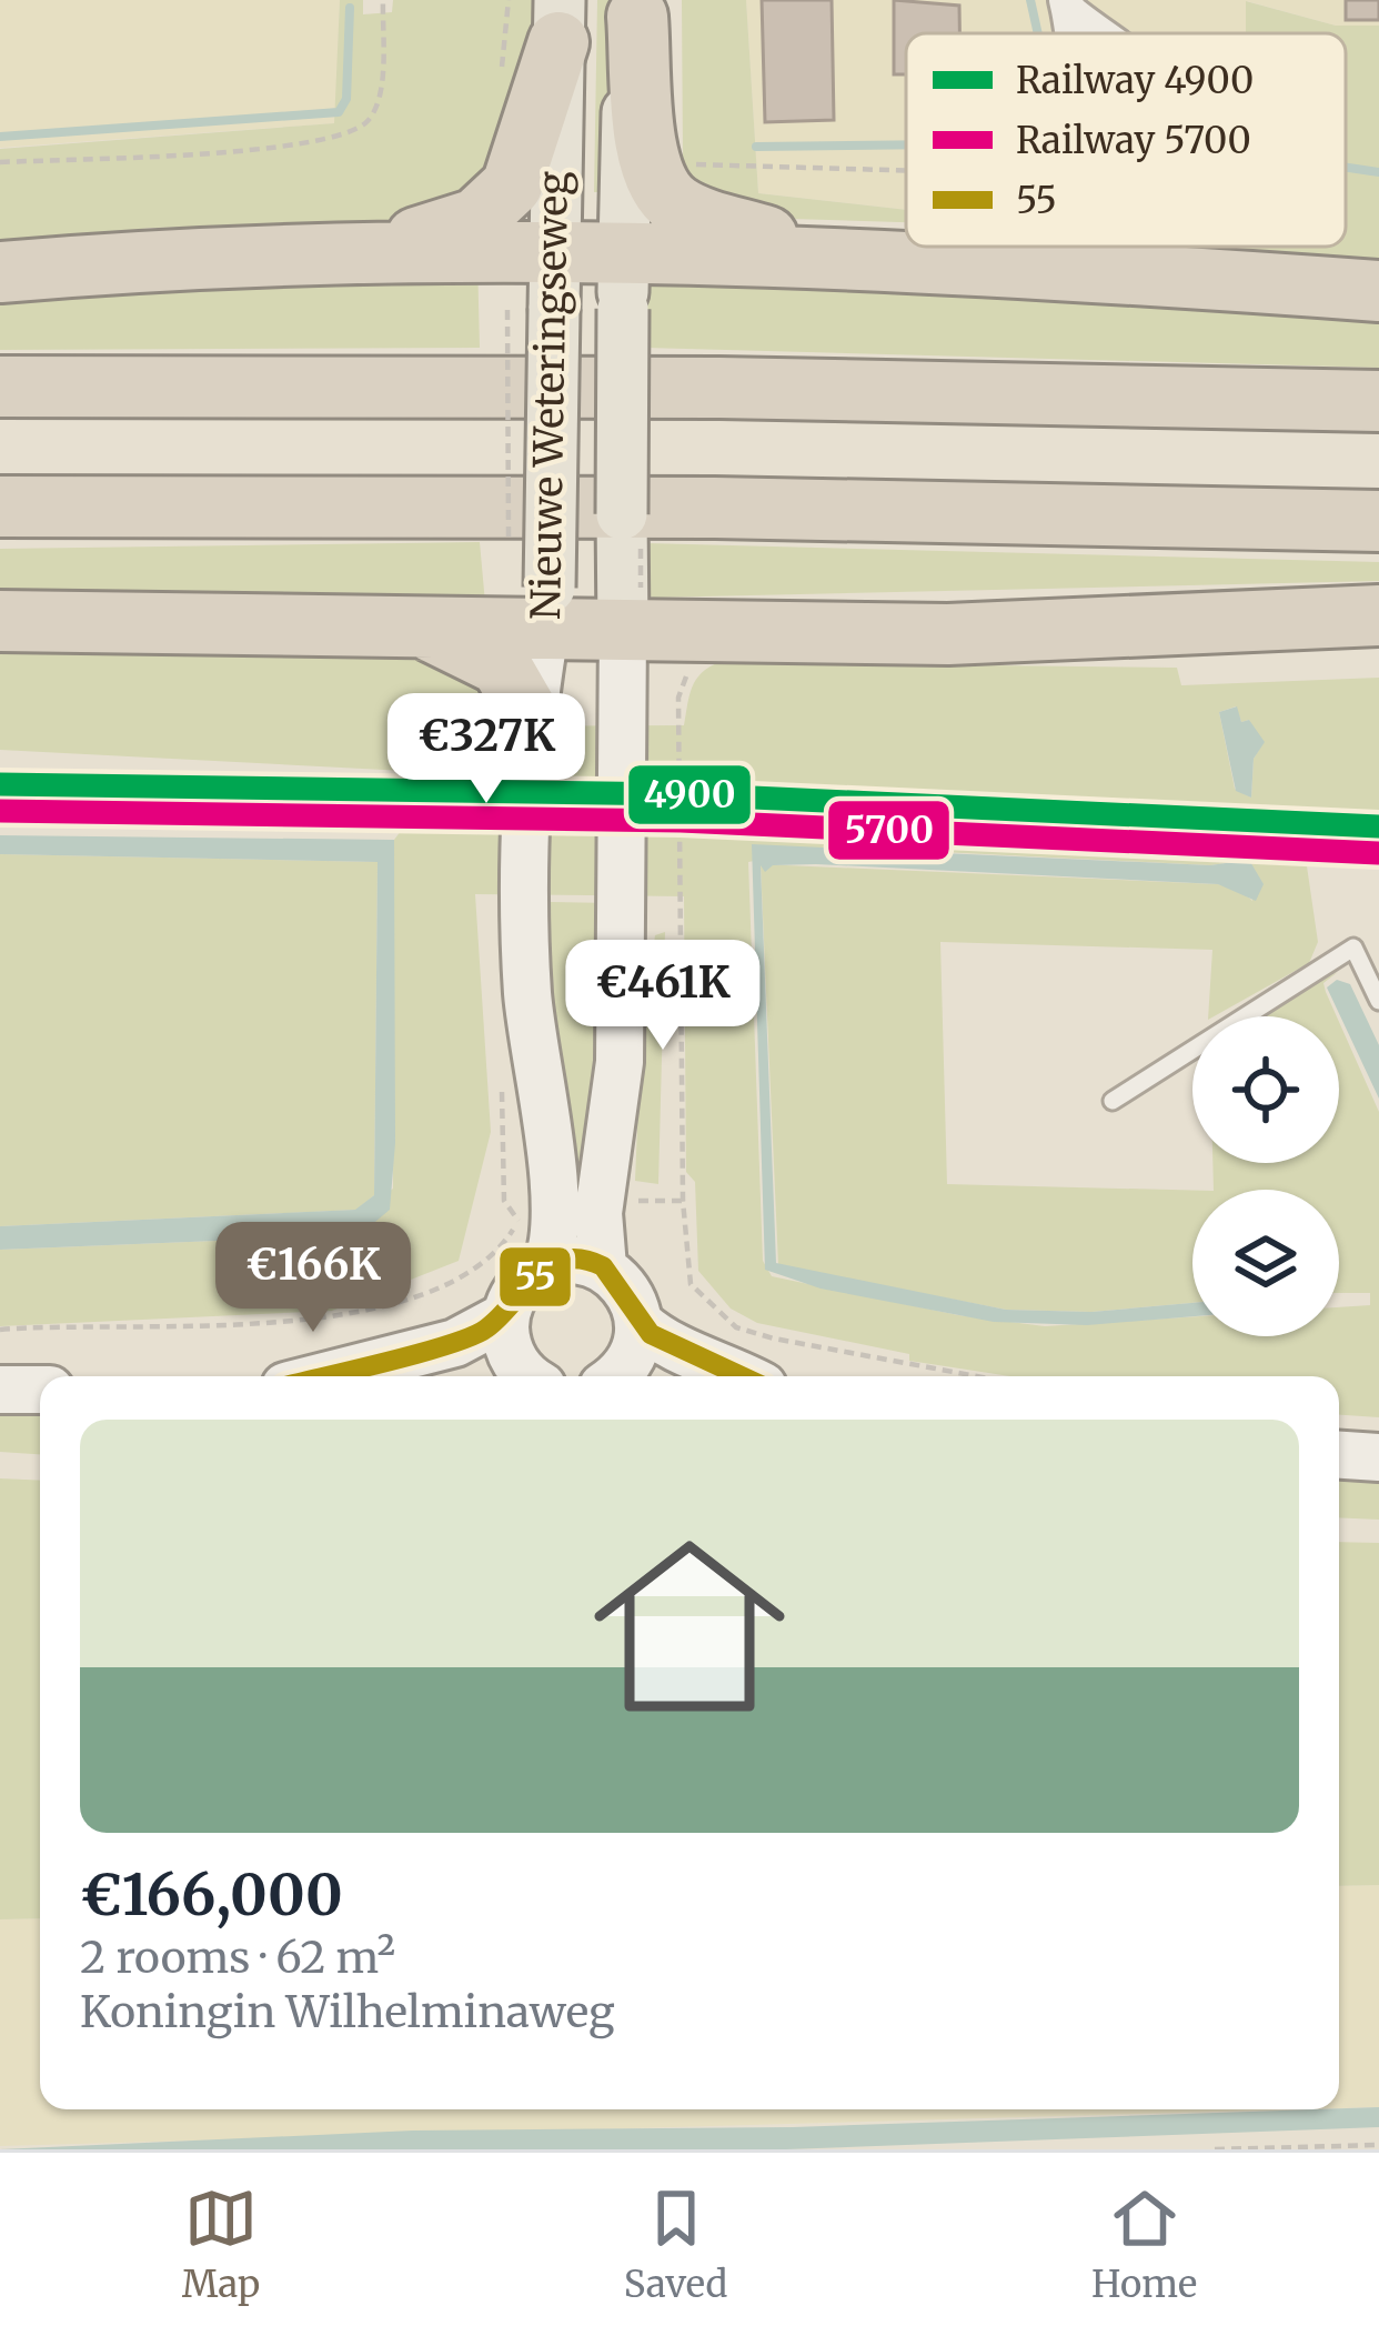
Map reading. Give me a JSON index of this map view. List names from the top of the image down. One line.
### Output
{"streets":{"main road":["Nieuwe Weteringseweg"]},"lines":["rail line 4900","rail line 5700","transit line 55"],"legend":["Railway 4900","Railway 5700","55"],"page":{"price":["€327K","€461K","€166K"],"list":[{"name":"€166,000","note":"2 rooms · 62 m² · Koningin Wilhelminaweg"}],"tabs":["Map","Saved","Home"]}}
